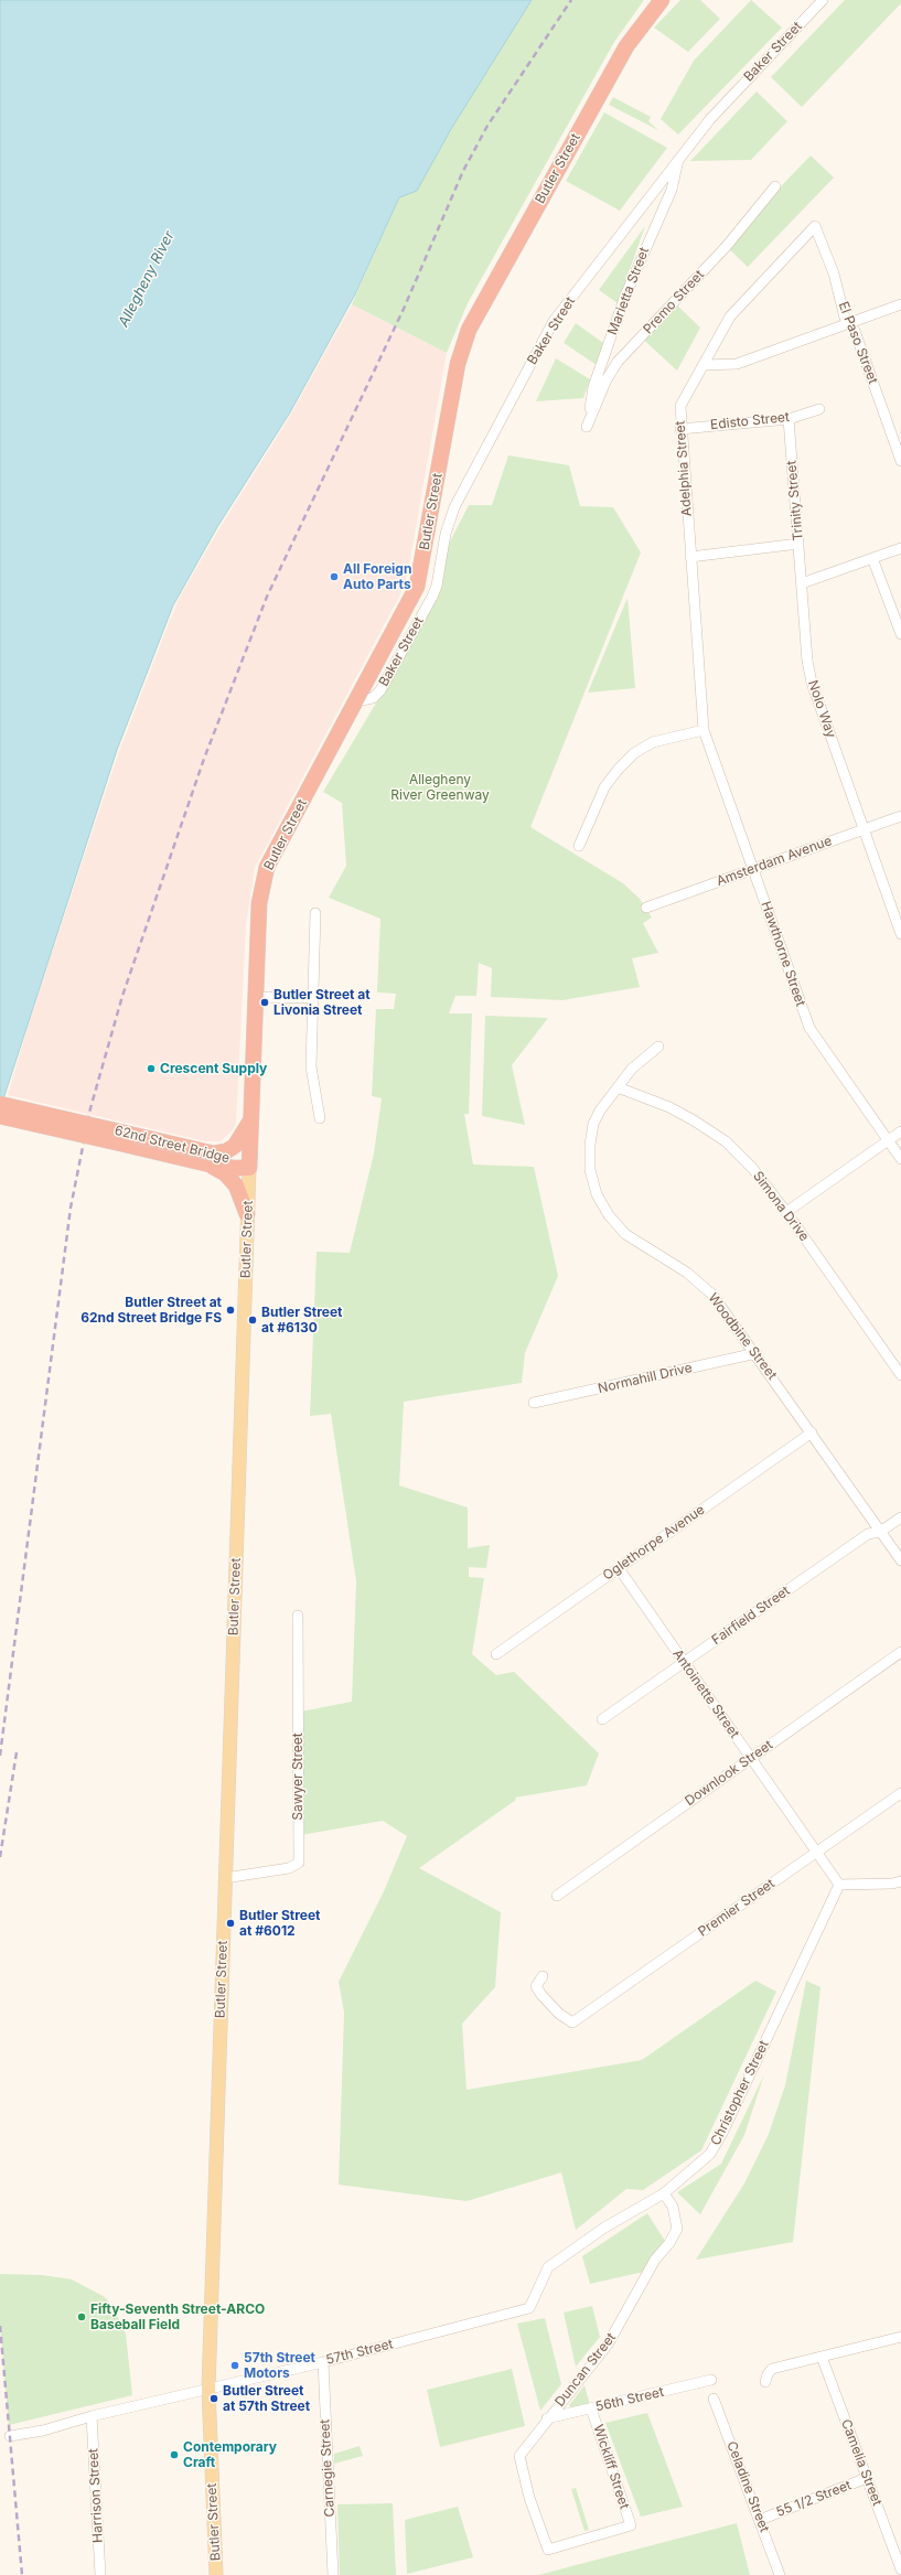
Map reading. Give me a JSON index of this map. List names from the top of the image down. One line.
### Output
{"streets":{"highway":["Butler Street","62nd Street Bridge"],"street":["Baker Street","Marietta Street","Premo Street","El Paso Street","Edisto Street","Adelphia Street","Trinity Street","Nolo Way","Amsterdam Avenue","Hawthorne Street","Simona Drive","Woodbine Street","Normahill Drive","Oglethorpe Avenue","Fairfield Street","Antoinette Street","Downlook Street","Sawyer Street","Premier Street","Christopher Street","57th Street","Duncan Street","56th Street","Camelia Street","Wickliff Street","Carnegie Street","Celadine Street","Harrison Street","55 1/2 Street"]},"crossings":[["Baker Street","Butler Street"],["Baker Street","Marietta Street"],["Butler Street","62nd Street Bridge"],["Butler Street","Sawyer Street"],["Butler Street","57th Street"],["Marietta Street","Premo Street"],["El Paso Street","Adelphia Street"],["Edisto Street","Adelphia Street"],["Edisto Street","Trinity Street"],["Adelphia Street","Hawthorne Street"],["Trinity Street","Nolo Way"],["Nolo Way","Amsterdam Avenue"],["Amsterdam Avenue","Hawthorne Street"],["Simona Drive","Woodbine Street"],["Woodbine Street","Normahill Drive"],["Woodbine Street","Oglethorpe Avenue"],["Woodbine Street","Fairfield Street"],["Oglethorpe Avenue","Antoinette Street"],["Fairfield Street","Antoinette Street"],["Antoinette Street","Downlook Street"],["Antoinette Street","Premier Street"],["Antoinette Street","Christopher Street"],["Christopher Street","57th Street"],["Christopher Street","Duncan Street"],["57th Street","Carnegie Street"],["57th Street","Harrison Street"],["Duncan Street","56th Street"],["Duncan Street","Wickliff Street"],["56th Street","Wickliff Street"],["Camelia Street","55 1/2 Street"],["Celadine Street","55 1/2 Street"]],"water":["Allegheny River"],"parks":["Allegheny River Greenway"],"places":["All Foreign Auto Parts","Butler Street at Livonia Street","Crescent Supply","Butler Street at 62nd Street Bridge FS","Butler Street at #6130","Butler Street at #6012","Fifty-Seventh Street-ARCO Baseball Field","57th Street Motors","Butler Street at 57th Street","Contemporary Craft"]}
